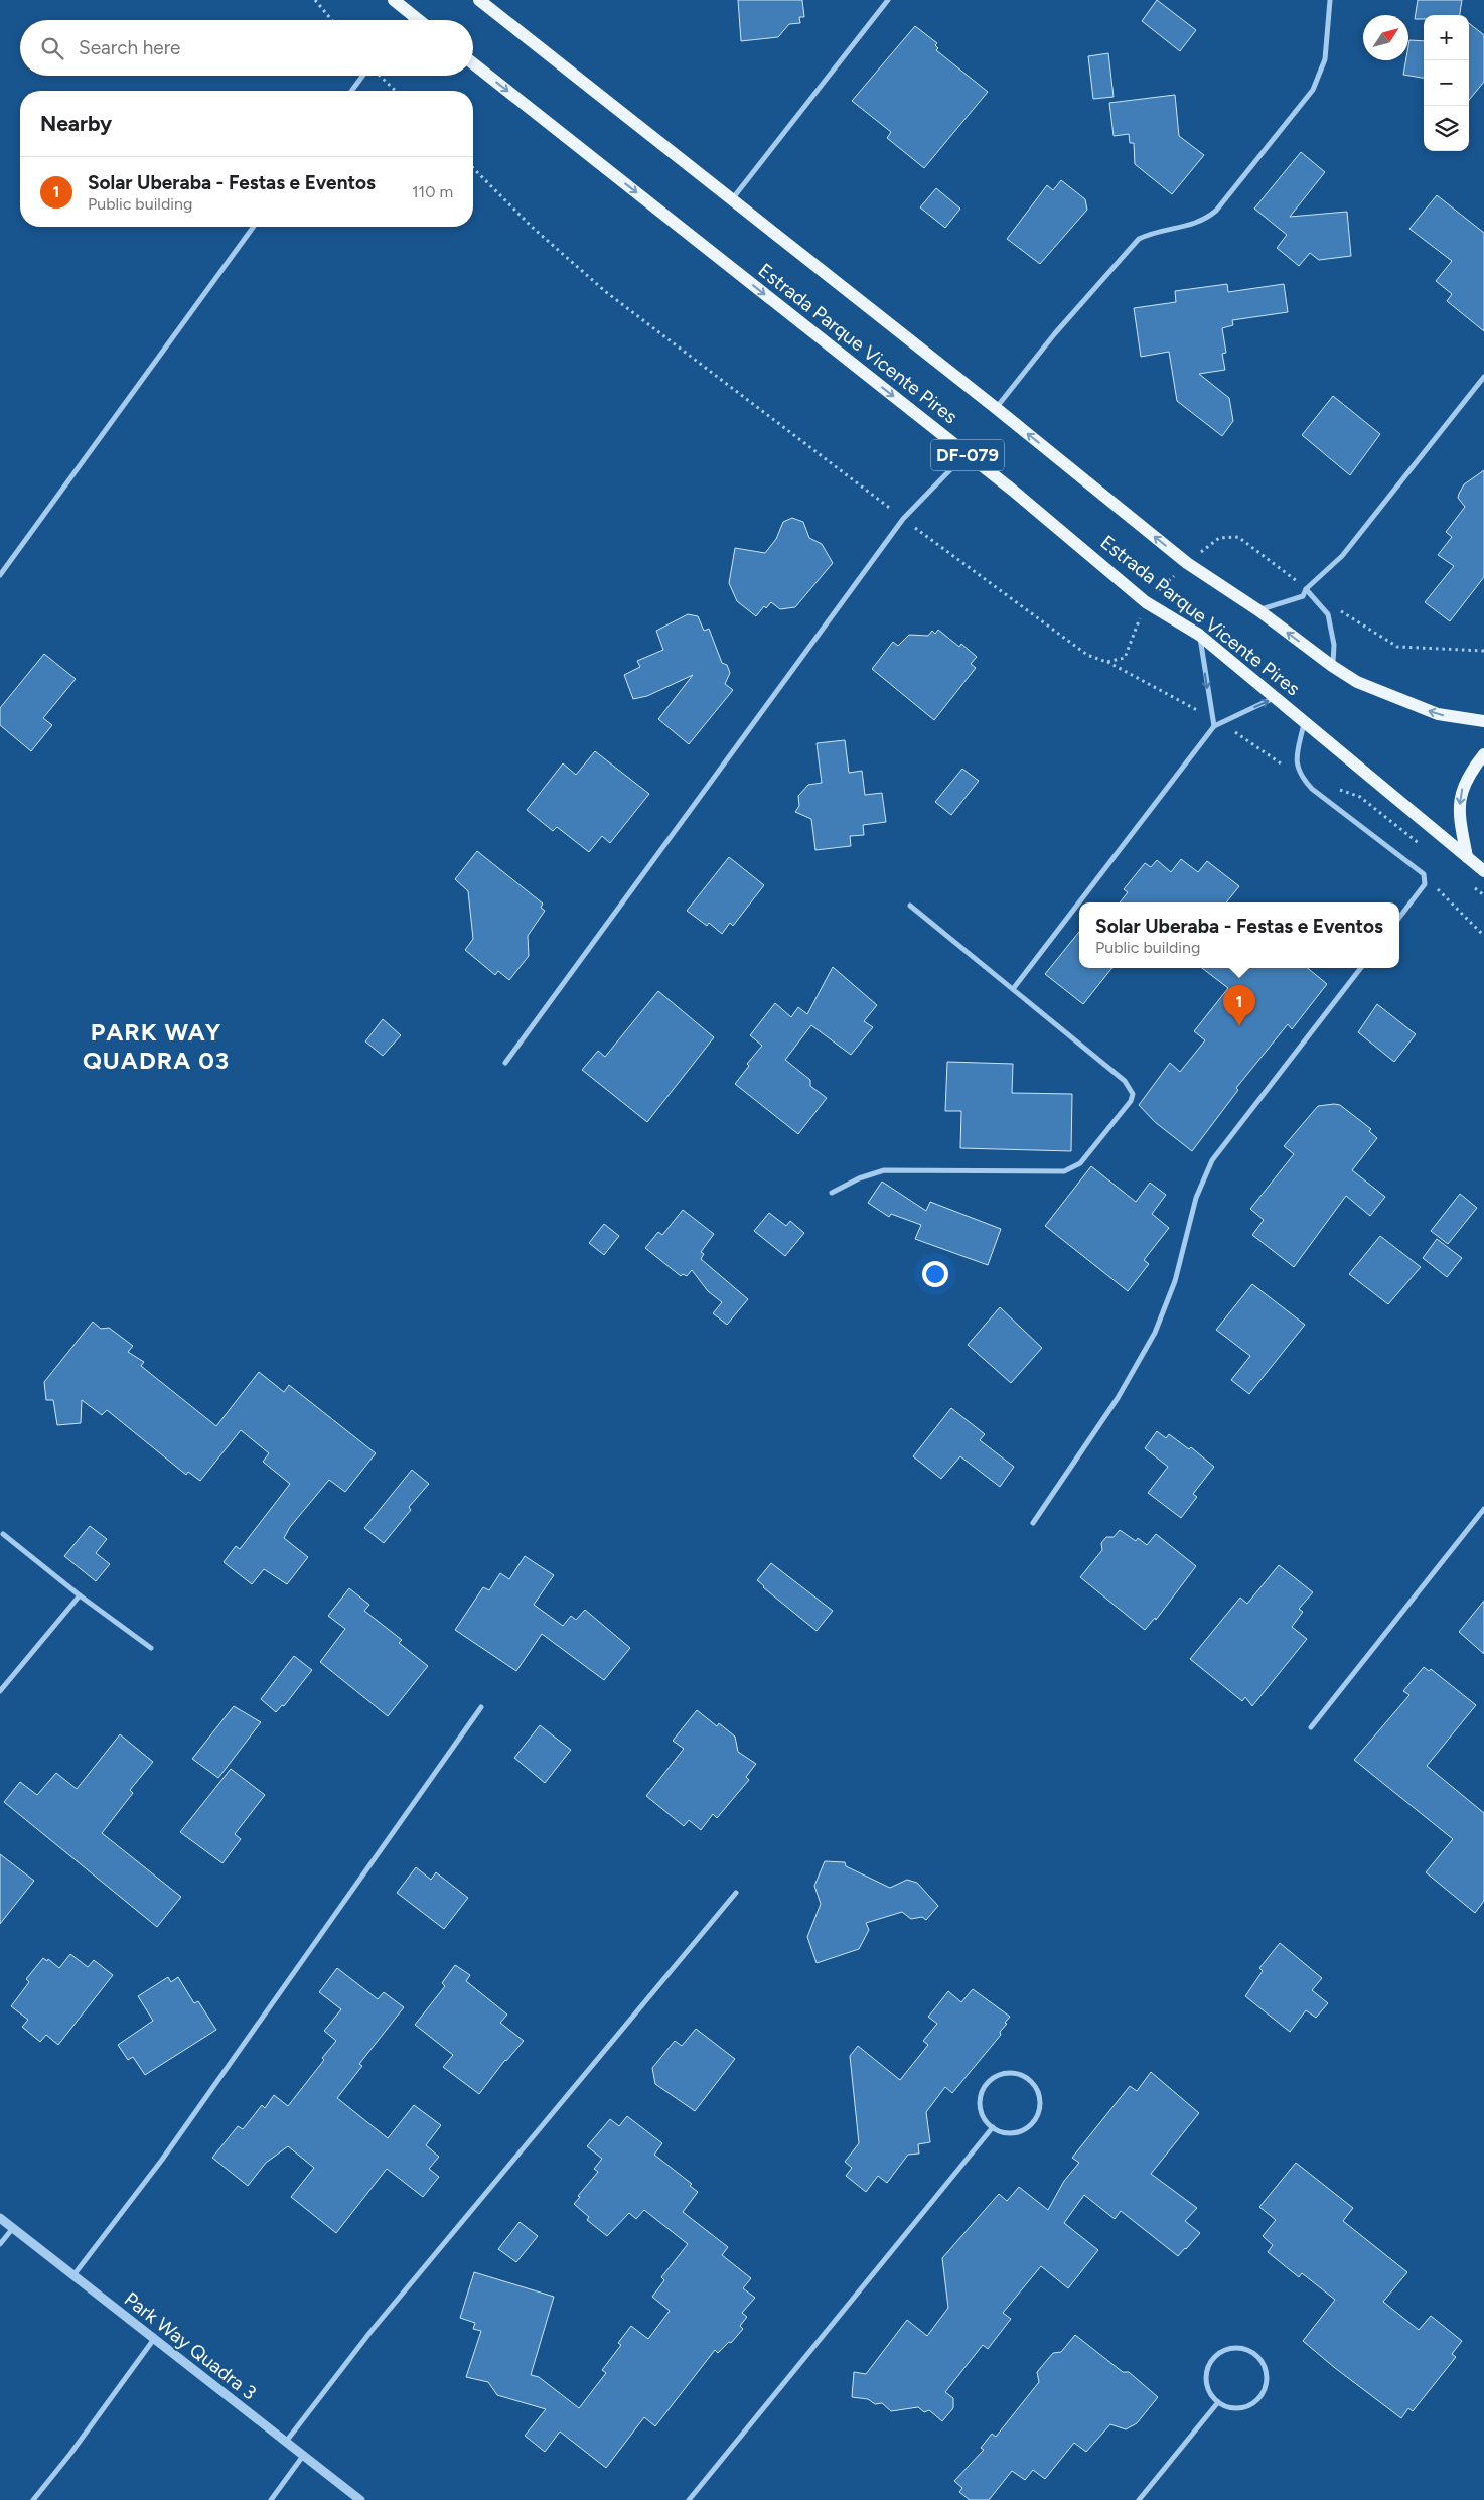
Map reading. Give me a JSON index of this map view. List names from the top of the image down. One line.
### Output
{"streets":{"main road":["Estrada Parque Vicente Pires","DF-079"],"street":["Park Way Quadra 3"]},"districts":["PARK WAY QUADRA 03"],"north":"top right","page":{"map_buttons":["+","−"],"search":"Search here","heading":"Nearby","list":[{"mark":"1","name":"Solar Uberaba - Festas e Eventos","note":"Public building","value":"110 m"}],"popup":["Solar Uberaba - Festas e Eventos","Public building"],"pins":"1"}}
